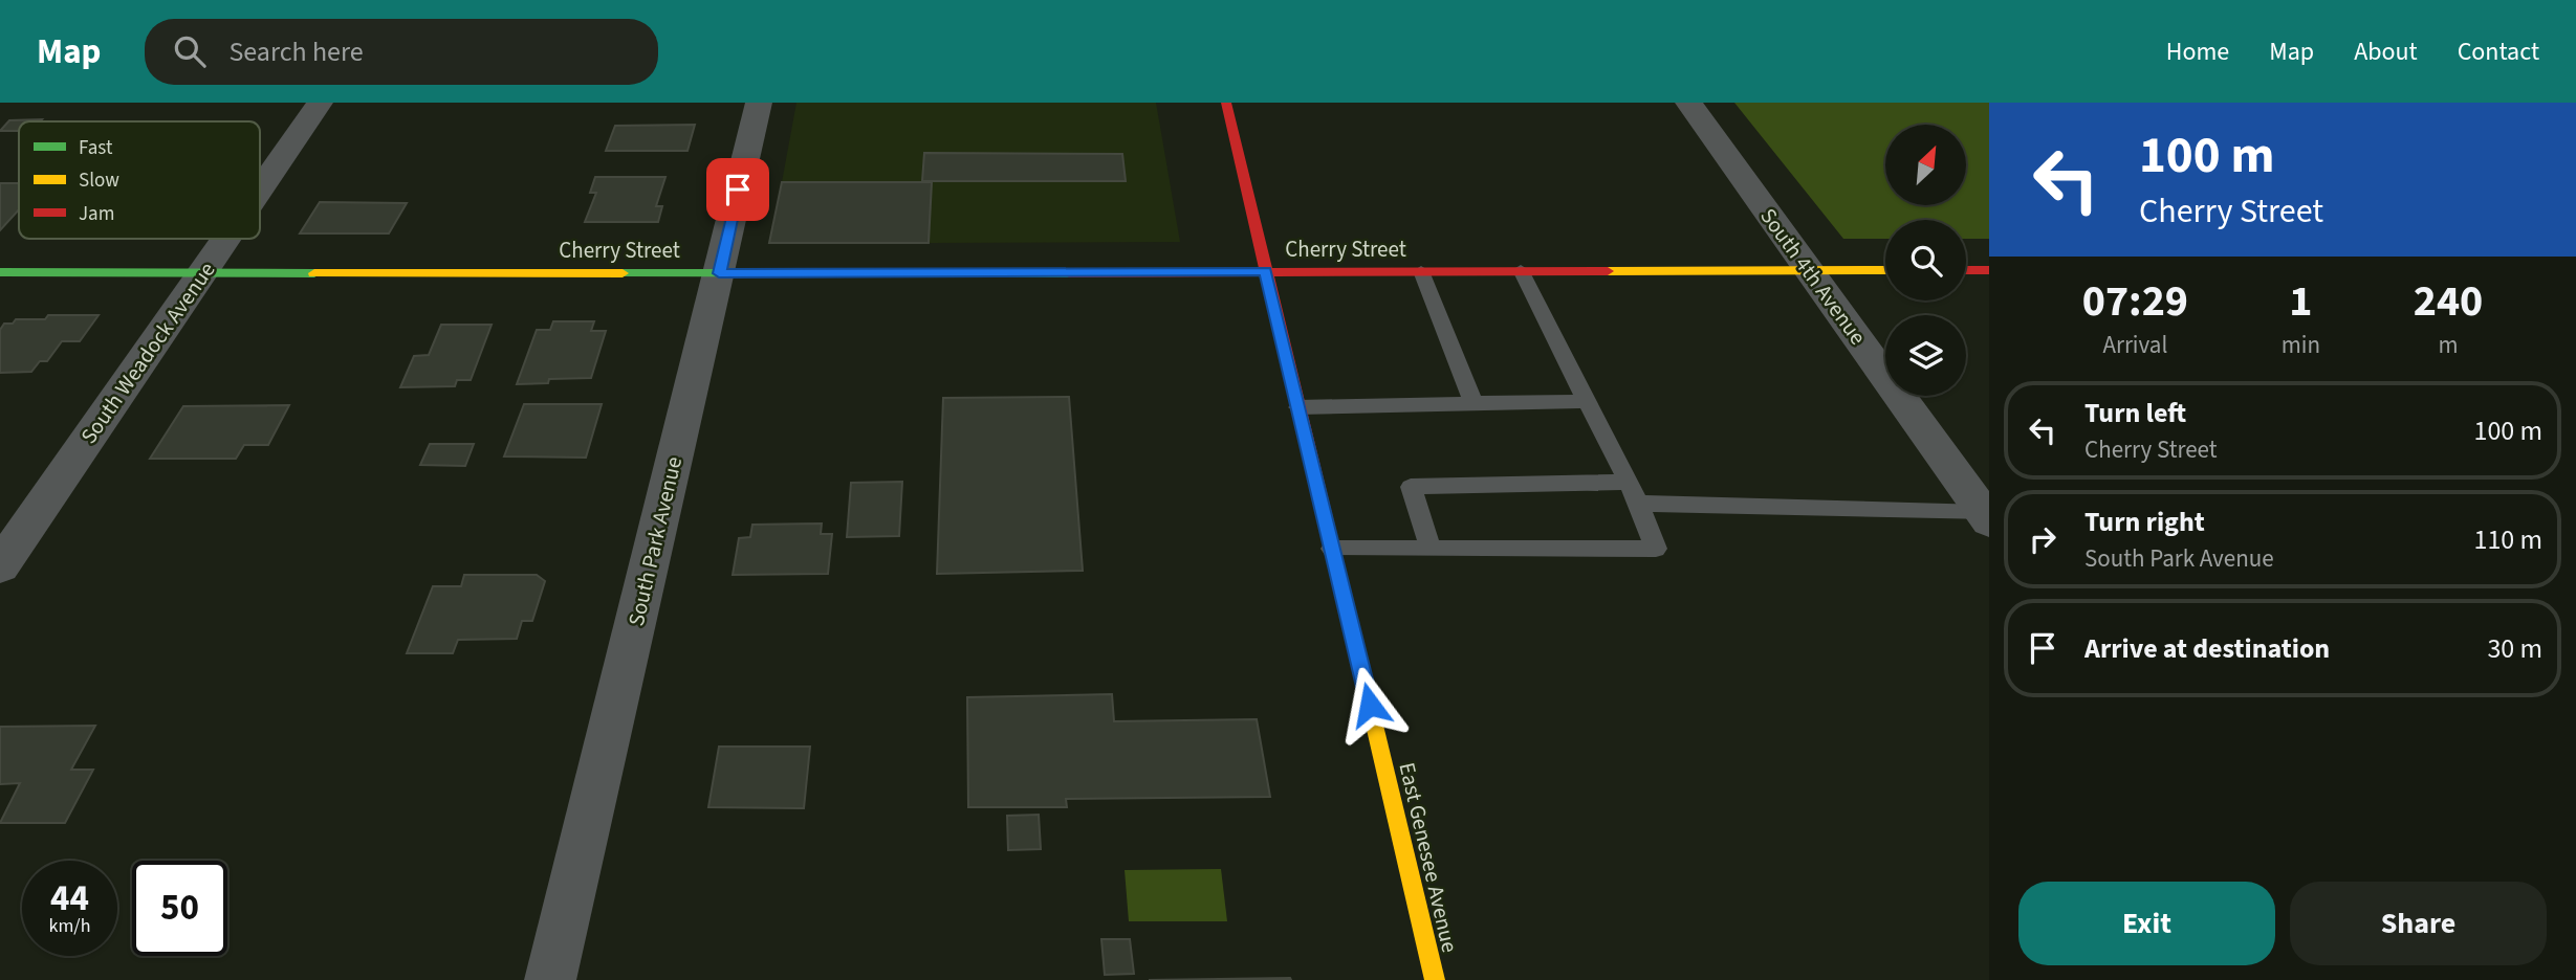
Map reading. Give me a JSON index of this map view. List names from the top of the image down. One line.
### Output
{"streets":{"street":["Cherry Street","South 4th Avenue","South Weadock Avenue","South Park Avenue","East Genesee Avenue"]},"crossings":[["Cherry Street","South 4th Avenue"],["Cherry Street","South Weadock Avenue"],["Cherry Street","South Park Avenue"],["Cherry Street","East Genesee Avenue"]],"legend":["Fast","Slow","Jam"],"north":"top right","page":{"header":"Map","search":"Search here","nav":["Home","Map","About","Contact"],"turn":["100 m","Cherry Street"],"eta":["07:29","Arrival","1","min","240","m"],"list":[{"name":"Turn left","note":"Cherry Street","value":"100 m"},{"name":"Turn right","note":"South Park Avenue","value":"110 m"},{"name":"Arrive at destination","value":"30 m"}],"speed":"44 km/h","limit":"50","buttons":["Exit","Share"]}}
